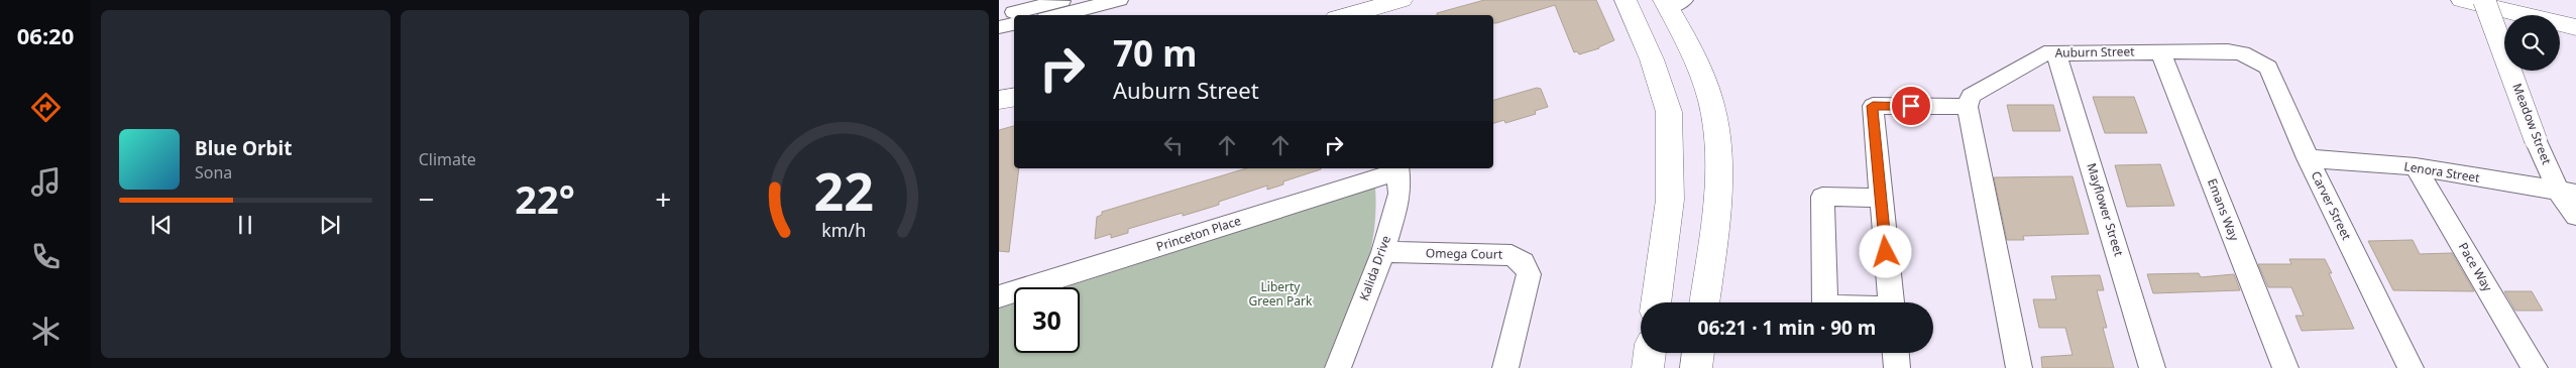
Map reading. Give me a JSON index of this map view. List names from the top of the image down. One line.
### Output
{"streets":{"street":["Auburn Street","Meadow Street","Lenora Street","Carver Street","Mayflower Street","Emans Way","Princeton Place","Omega Court","Pace Way","Kalida Drive"]},"crossings":[["Auburn Street","Carver Street"],["Auburn Street","Mayflower Street"],["Auburn Street","Emans Way"],["Meadow Street","Lenora Street"],["Lenora Street","Carver Street"],["Lenora Street","Pace Way"],["Princeton Place","Kalida Drive"],["Omega Court","Kalida Drive"]],"parks":["Liberty Green Park"],"page":{"tabs":"06:20","tile":"Climate","turn":["70 m","Auburn Street"],"song":["Blue Orbit","Sona"],"heat":["−","22°","+"],"limit":"30","trip":"06:21 · 1 min · 90 m","gauge":["22","km/h"]}}
